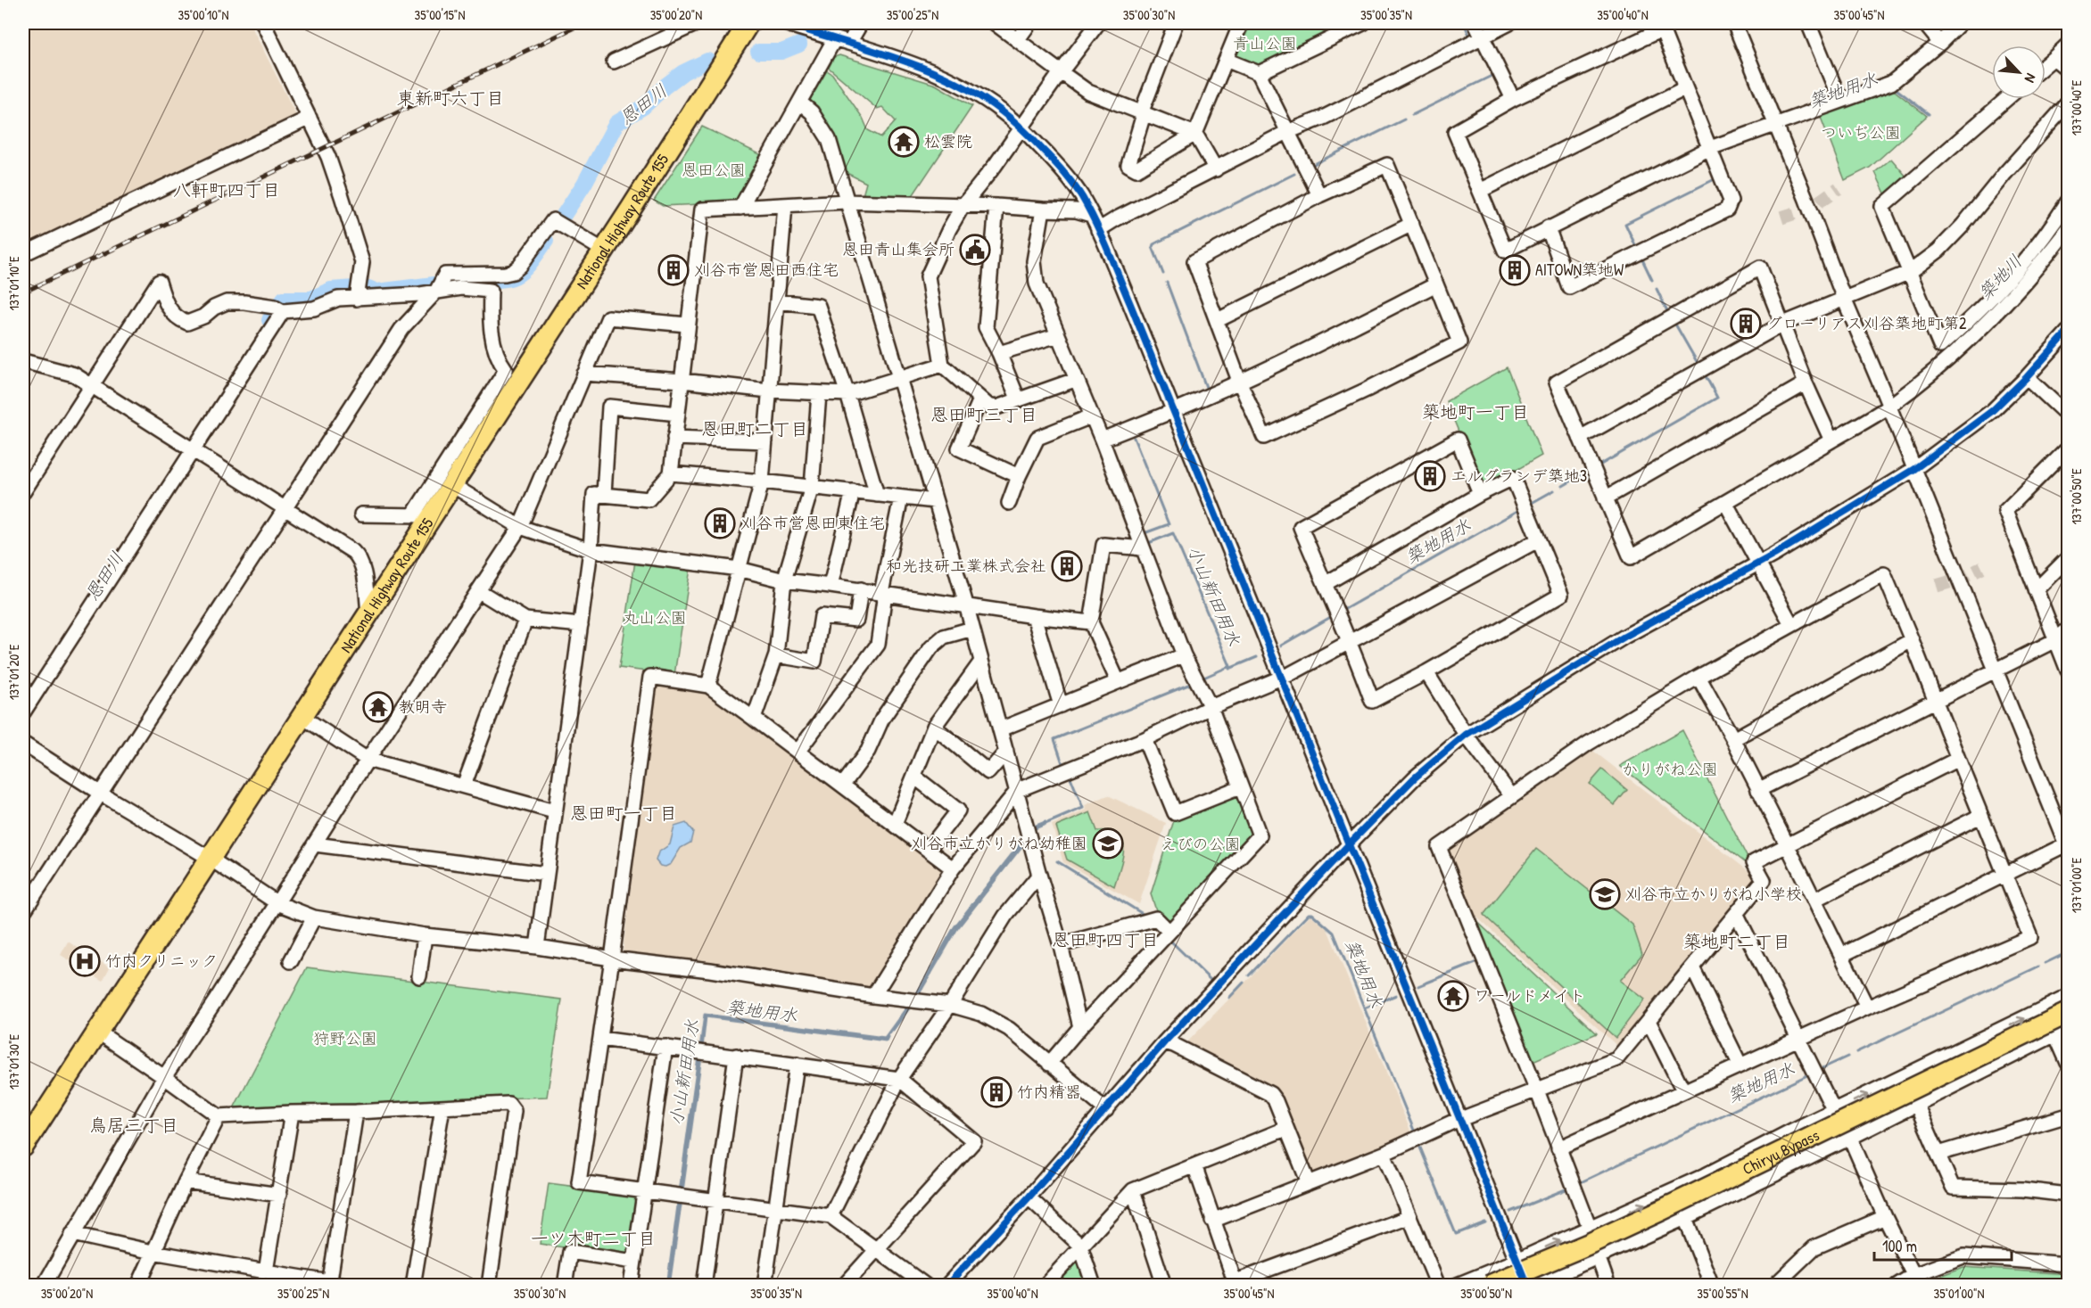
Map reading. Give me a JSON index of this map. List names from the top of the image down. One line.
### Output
{"streets":{"highway":["National Highway Route 155","Chiryu Bypass"]},"districts":["東新町六丁目","八軒町四丁目","築地町一丁目","恩田町三丁目","恩田町二丁目","恩田町一丁目","恩田町四丁目","築地町二丁目","鳥居三丁目","一ツ木町二丁目"],"water":["築地用水","恩田川","築地川","小山新田用水"],"parks":["青山公園","ついぢ公園","恩田公園","丸山公園","かりがね公園","えびの公園","狩野公園"],"places":{"temple":["松雲院","教明寺","ワールドメイト"],"public building":["恩田青山集会所"],"building":["刈谷市営恩田西住宅","AITOWN築地W","グローリアス刈谷築地町第2","エルグランデ築地3","刈谷市営恩田東住宅","和光技研工業株式会社","竹内精器"],"school or university":["刈谷市立かりがね幼稚園","刈谷市立かりがね小学校"],"hospital":["竹内クリニック"]},"scale_bar":"100 m","north":"bottom right","coordinates":["35°00'10\"N","35°00'15\"N","35°00'20\"N","35°00'25\"N","35°00'30\"N","35°00'35\"N","35°00'40\"N","35°00'45\"N","137°00'40\"E","137°01'10\"E","137°00'50\"E","137°01'20\"E","137°01'00\"E","137°01'30\"E","35°00'50\"N","35°00'55\"N","35°01'00\"N"]}
